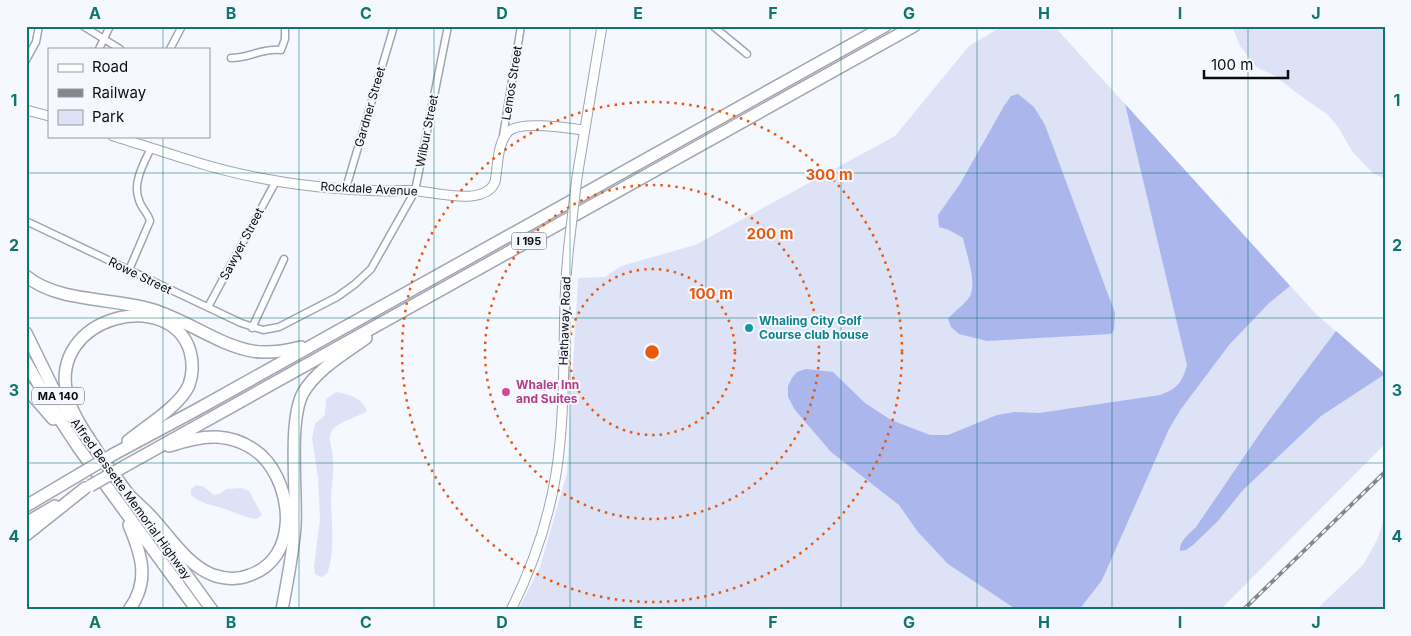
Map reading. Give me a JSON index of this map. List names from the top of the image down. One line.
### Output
{"streets":{"highway":["I 195","MA 140","Alfred Bessette Memorial Highway"],"main road":["Rockdale Avenue","Hathaway Road"],"street":["Lemos Street","Gardner Street","Wilbur Street","Sawyer Street","Rowe Street"]},"crossings":[["Lemos Street","Rockdale Avenue"],["Gardner Street","Rockdale Avenue"],["Wilbur Street","Rockdale Avenue"],["Wilbur Street","Rowe Street"],["Rockdale Avenue","Sawyer Street"],["Sawyer Street","Rowe Street"]],"places":["Whaling City Golf Course club house","Whaler Inn and Suites"],"legend":["Road","Railway","Park"],"scale_bar":"100 m","grid":{"columns":["A","B","C","D","E","F","G","H","I","J"],"rows":["1","2","3","4"]},"rings":["300 m","200 m","100 m"]}
